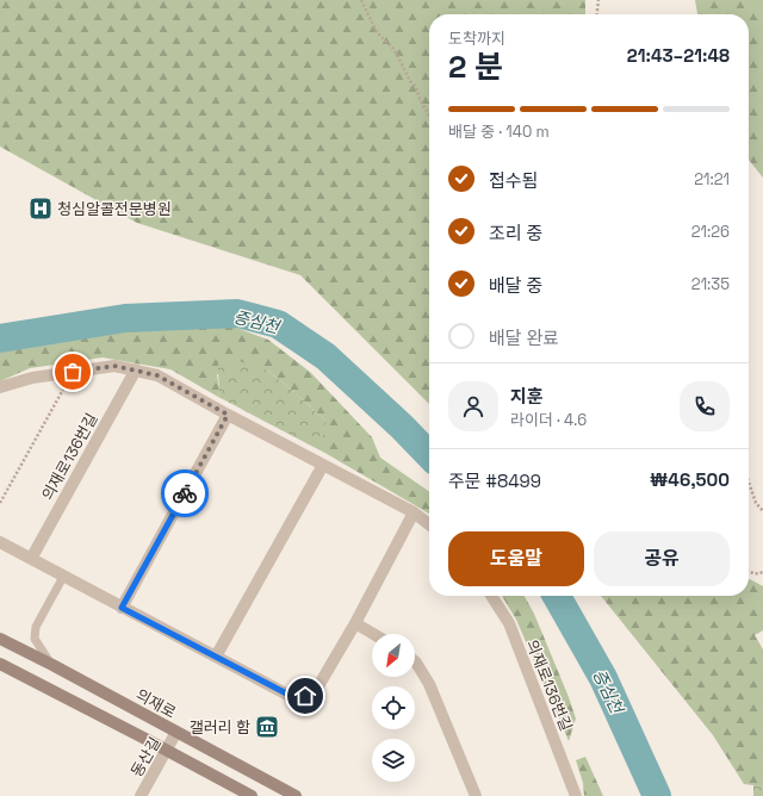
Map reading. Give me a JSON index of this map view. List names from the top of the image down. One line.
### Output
{"streets":{"main road":["의재로"],"street":["의재로136번길","동산길"]},"crossings":[["의재로","동산길"]],"water":["증심천"],"places":{"hospital":["청심알콜전문병원"],"museum":["갤러리 함"]},"north":"bottom left","page":{"heading":["2 분","도착까지","21:43–21:48"],"panel":["지훈","라이더 · 4.6","주문 #8499","₩46,500"],"bar":"배달 중 · 140 m","list":[["접수됨","21:21"],["조리 중","21:26"],["배달 중","21:35"],"배달 완료"],"buttons":["도움말","공유"]}}
